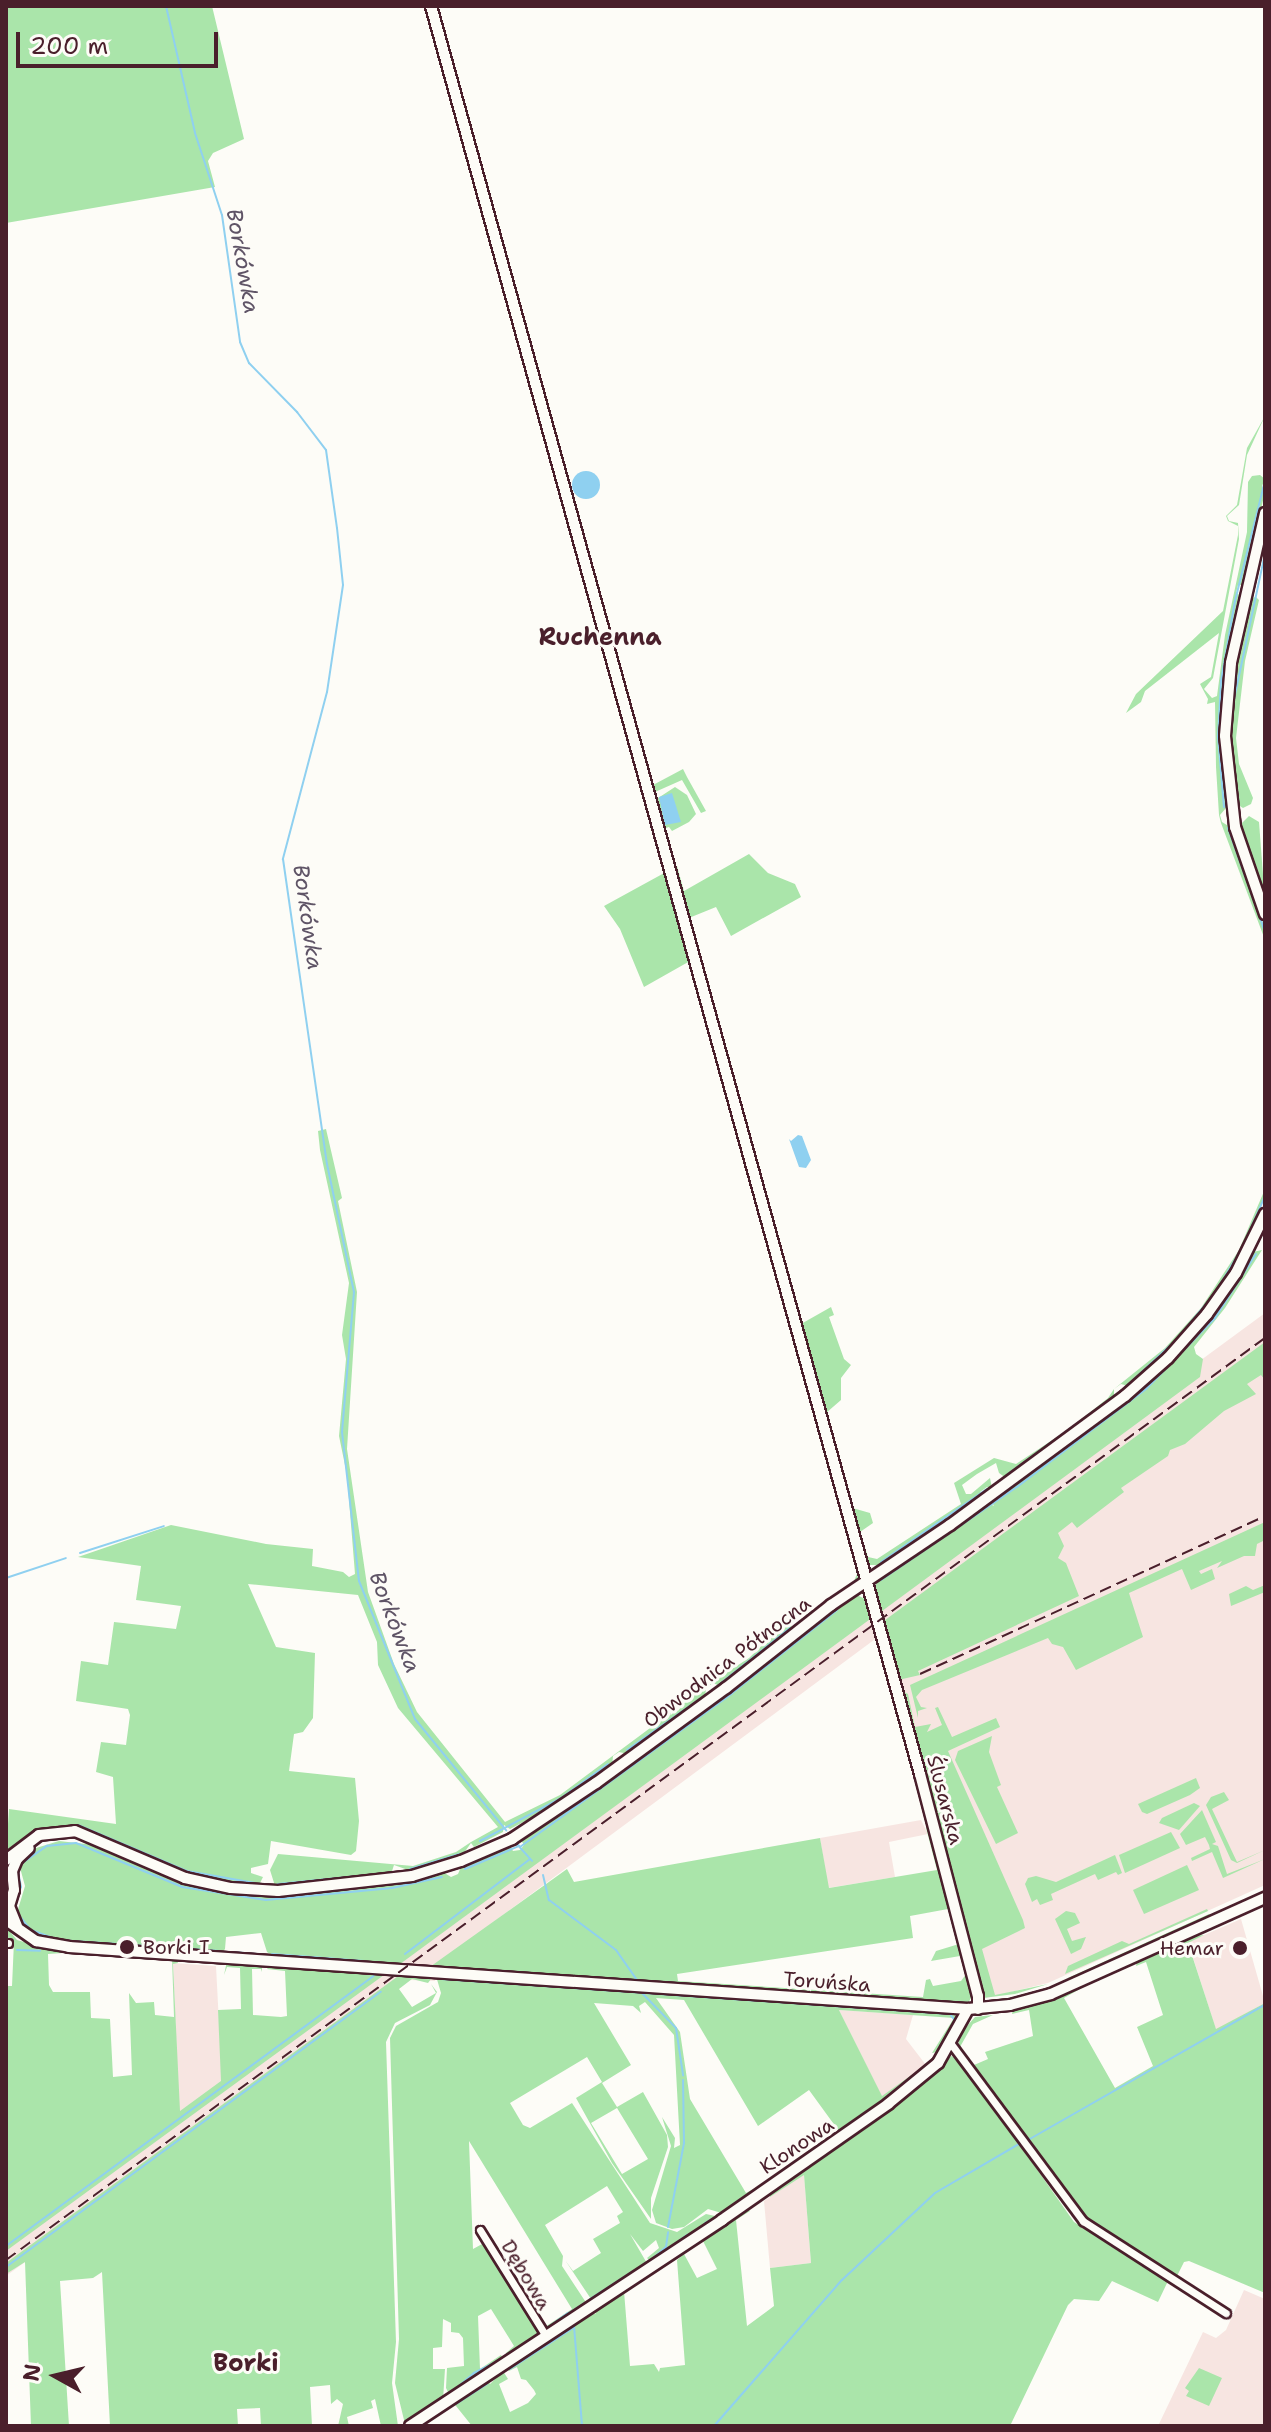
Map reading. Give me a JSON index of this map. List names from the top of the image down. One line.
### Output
{"streets":{"street":["Obwodnica Północna","Ślusarska","Toruńska","Klonowa","Dębowa"]},"crossings":[["Obwodnica Północna","Ślusarska"],["Ślusarska","Toruńska"],["Ślusarska","Klonowa"],["Toruńska","Klonowa"],["Klonowa","Dębowa"]],"districts":["Ruchenna","Borki"],"water":["Borkówka"],"places":["Borki I","Hemar"],"scale_bar":"200 m","north":"left"}
